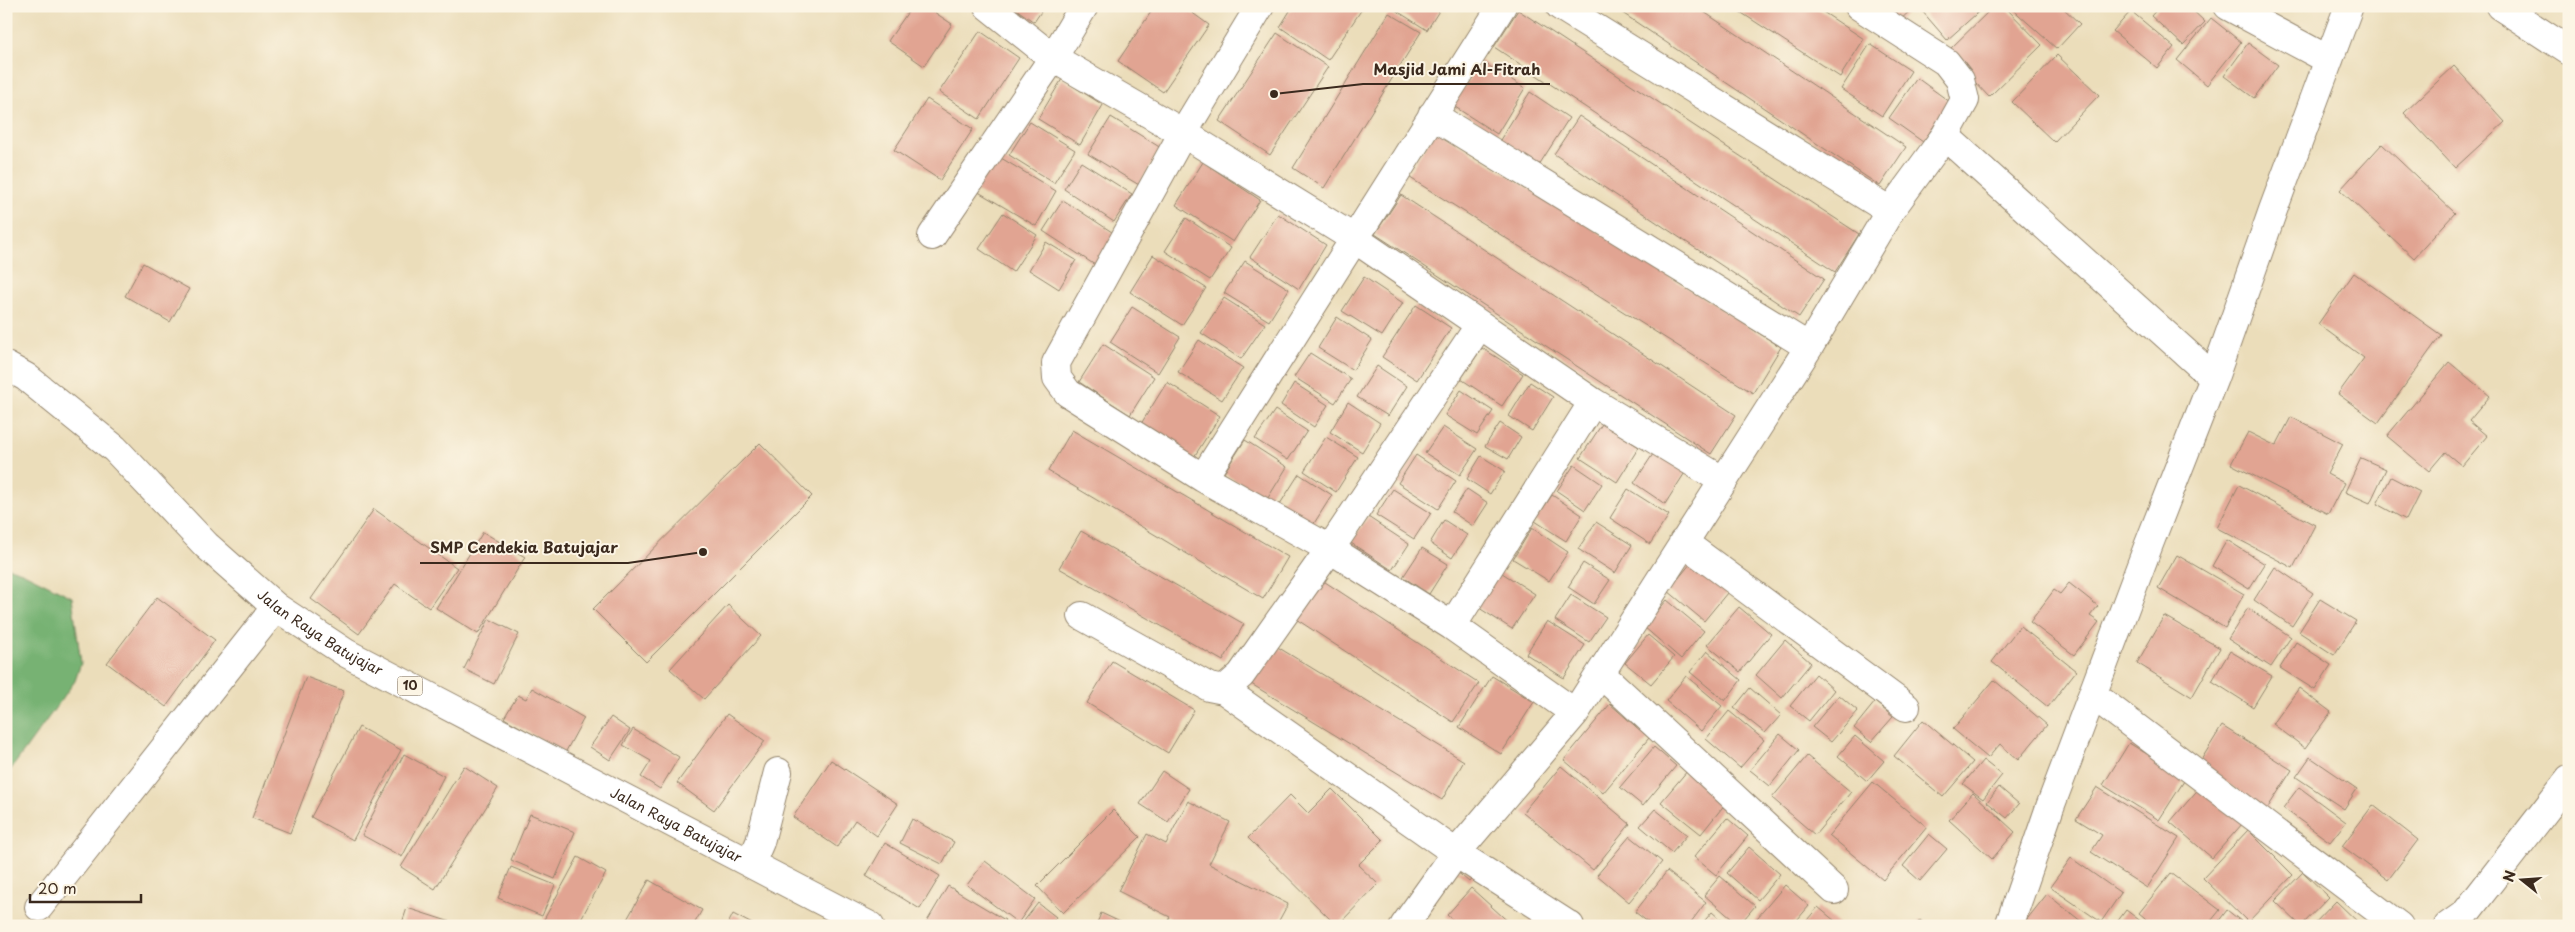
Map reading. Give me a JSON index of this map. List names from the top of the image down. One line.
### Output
{"streets":{"main road":["Jalan Raya Batujajar","10"]},"places":["Masjid Jami Al-Fitrah","SMP Cendekia Batujajar"],"scale_bar":"20 m","north":"left"}
